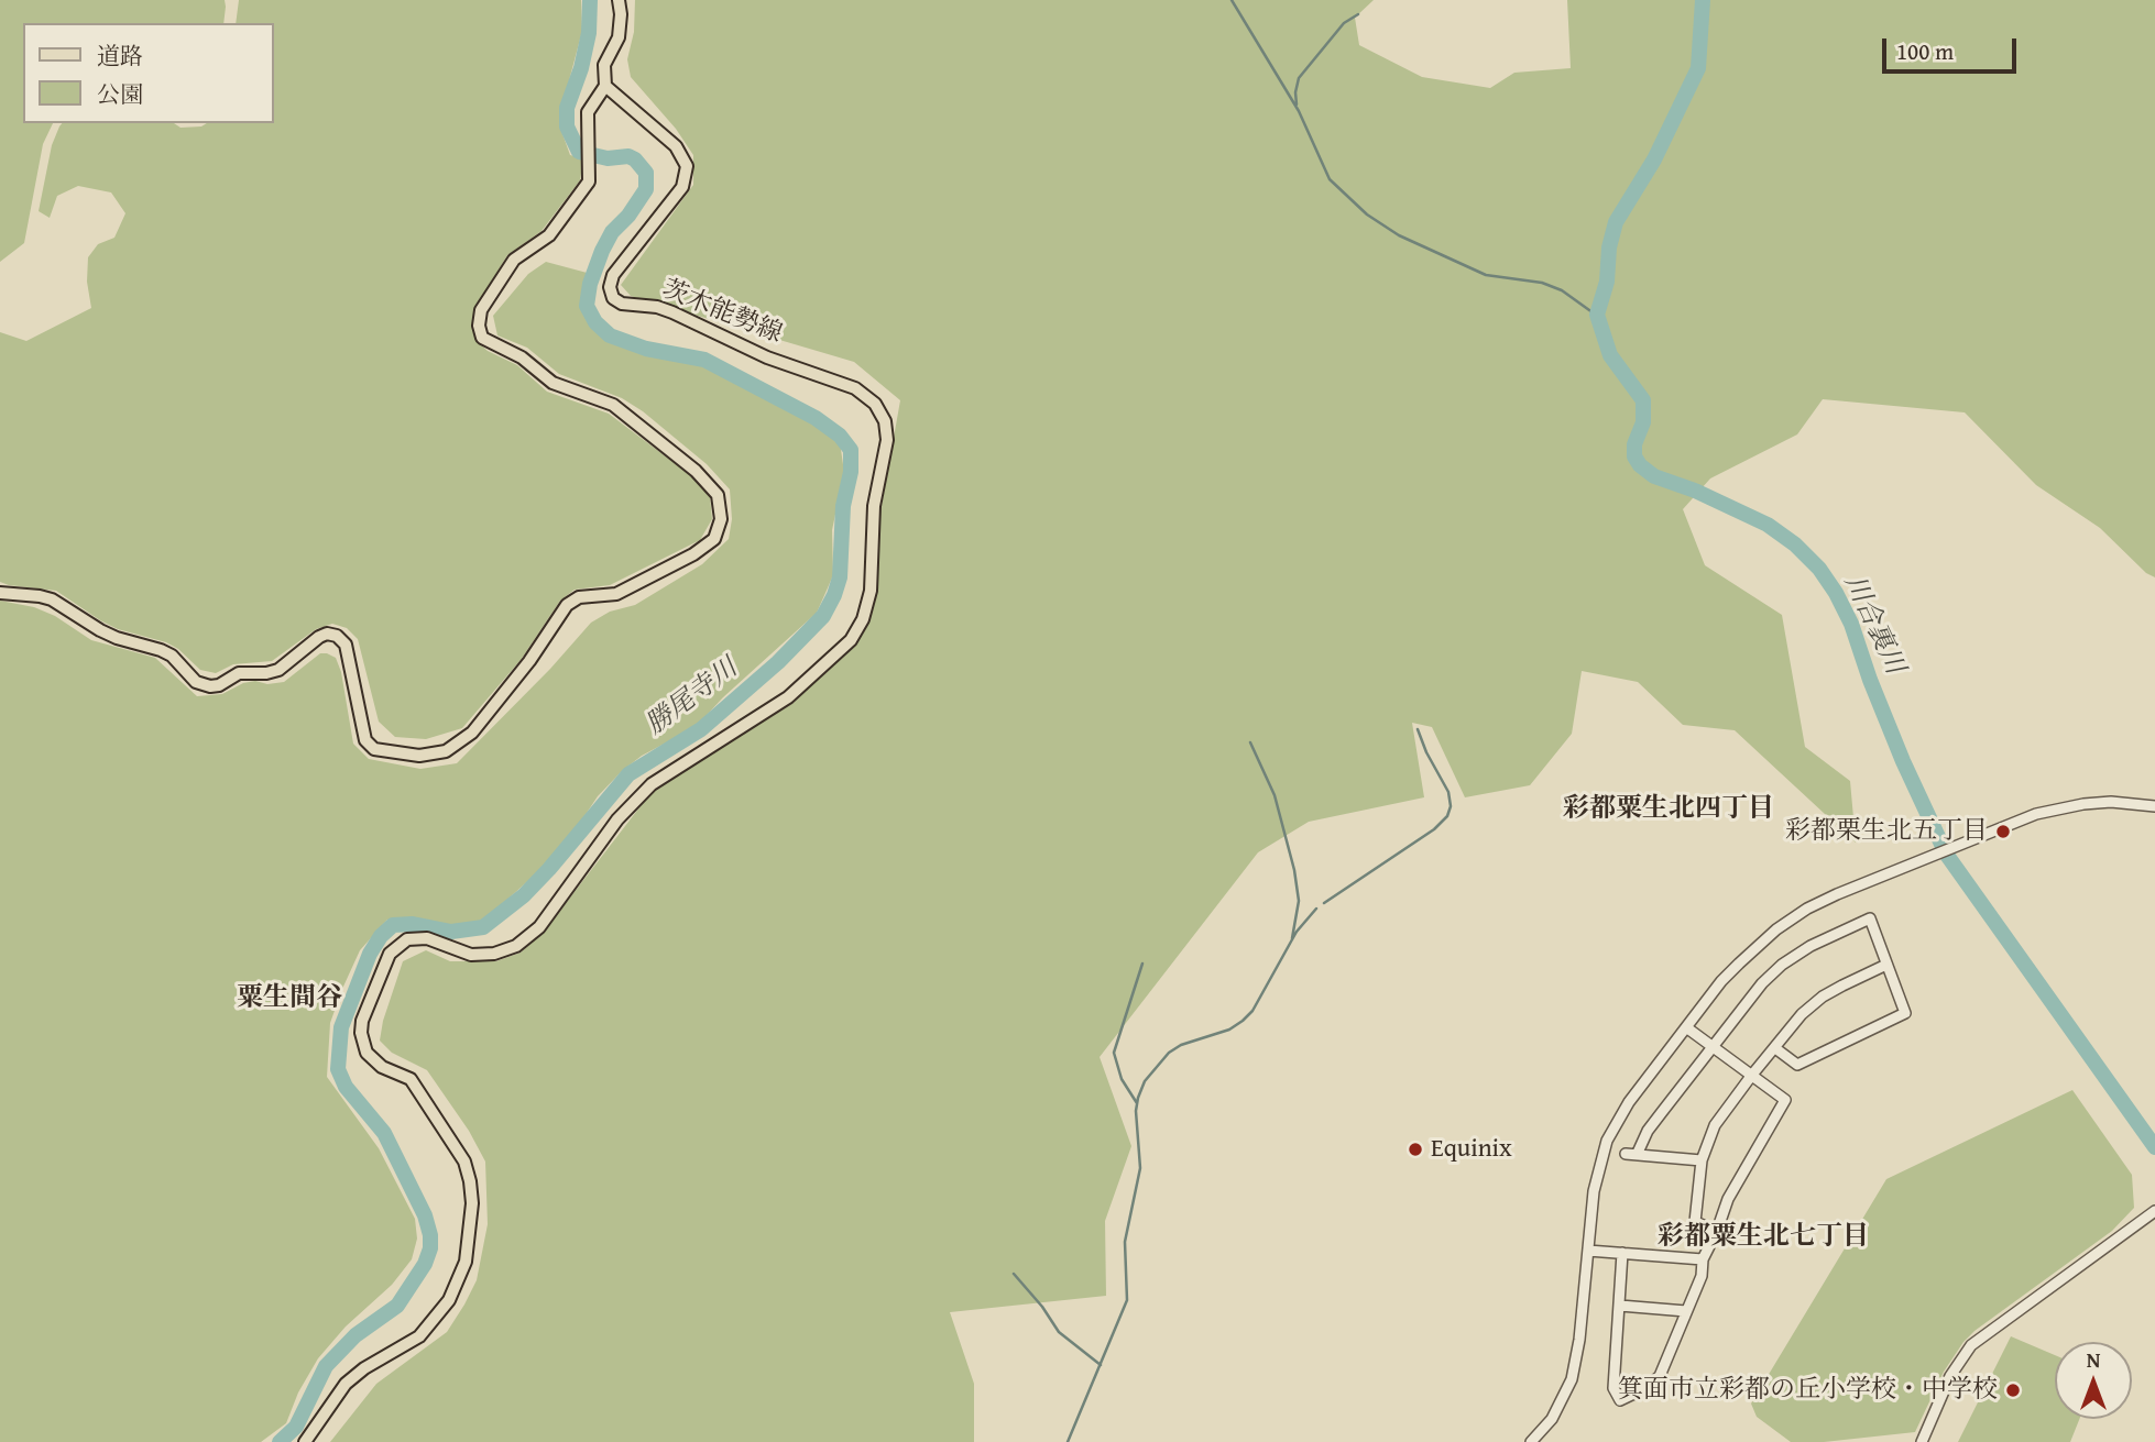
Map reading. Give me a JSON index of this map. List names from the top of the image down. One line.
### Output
{"streets":{"main road":["茨木能勢線"]},"districts":["彩都粟生北四丁目","粟生間谷","彩都粟生北七丁目"],"water":["川合裏川","勝尾寺川"],"places":["彩都栗生北五丁目","Equinix","箕面市立彩都の丘小学校・中学校"],"legend":["道路","公園"],"scale_bar":"100 m","north":"top"}
